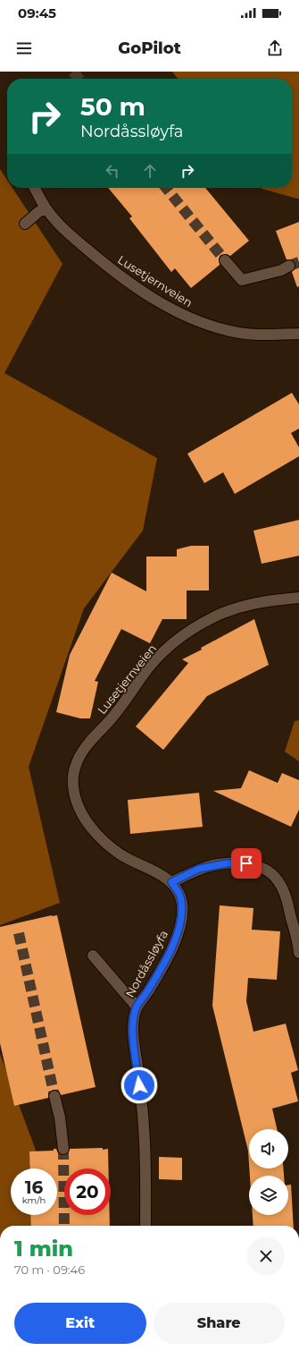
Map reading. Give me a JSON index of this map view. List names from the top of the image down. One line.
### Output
{"streets":{"lane":["Lusetjernveien","Nordåssløyfa"]},"crossings":[["Lusetjernveien","Nordåssløyfa"]],"page":{"status":"09:45","header":"GoPilot","turn":["50 m","Nordåssløyfa"],"speed":"16 km/h","limit":"20","heading":["1 min","70 m · 09:46"],"buttons":["Exit","Share"]}}
